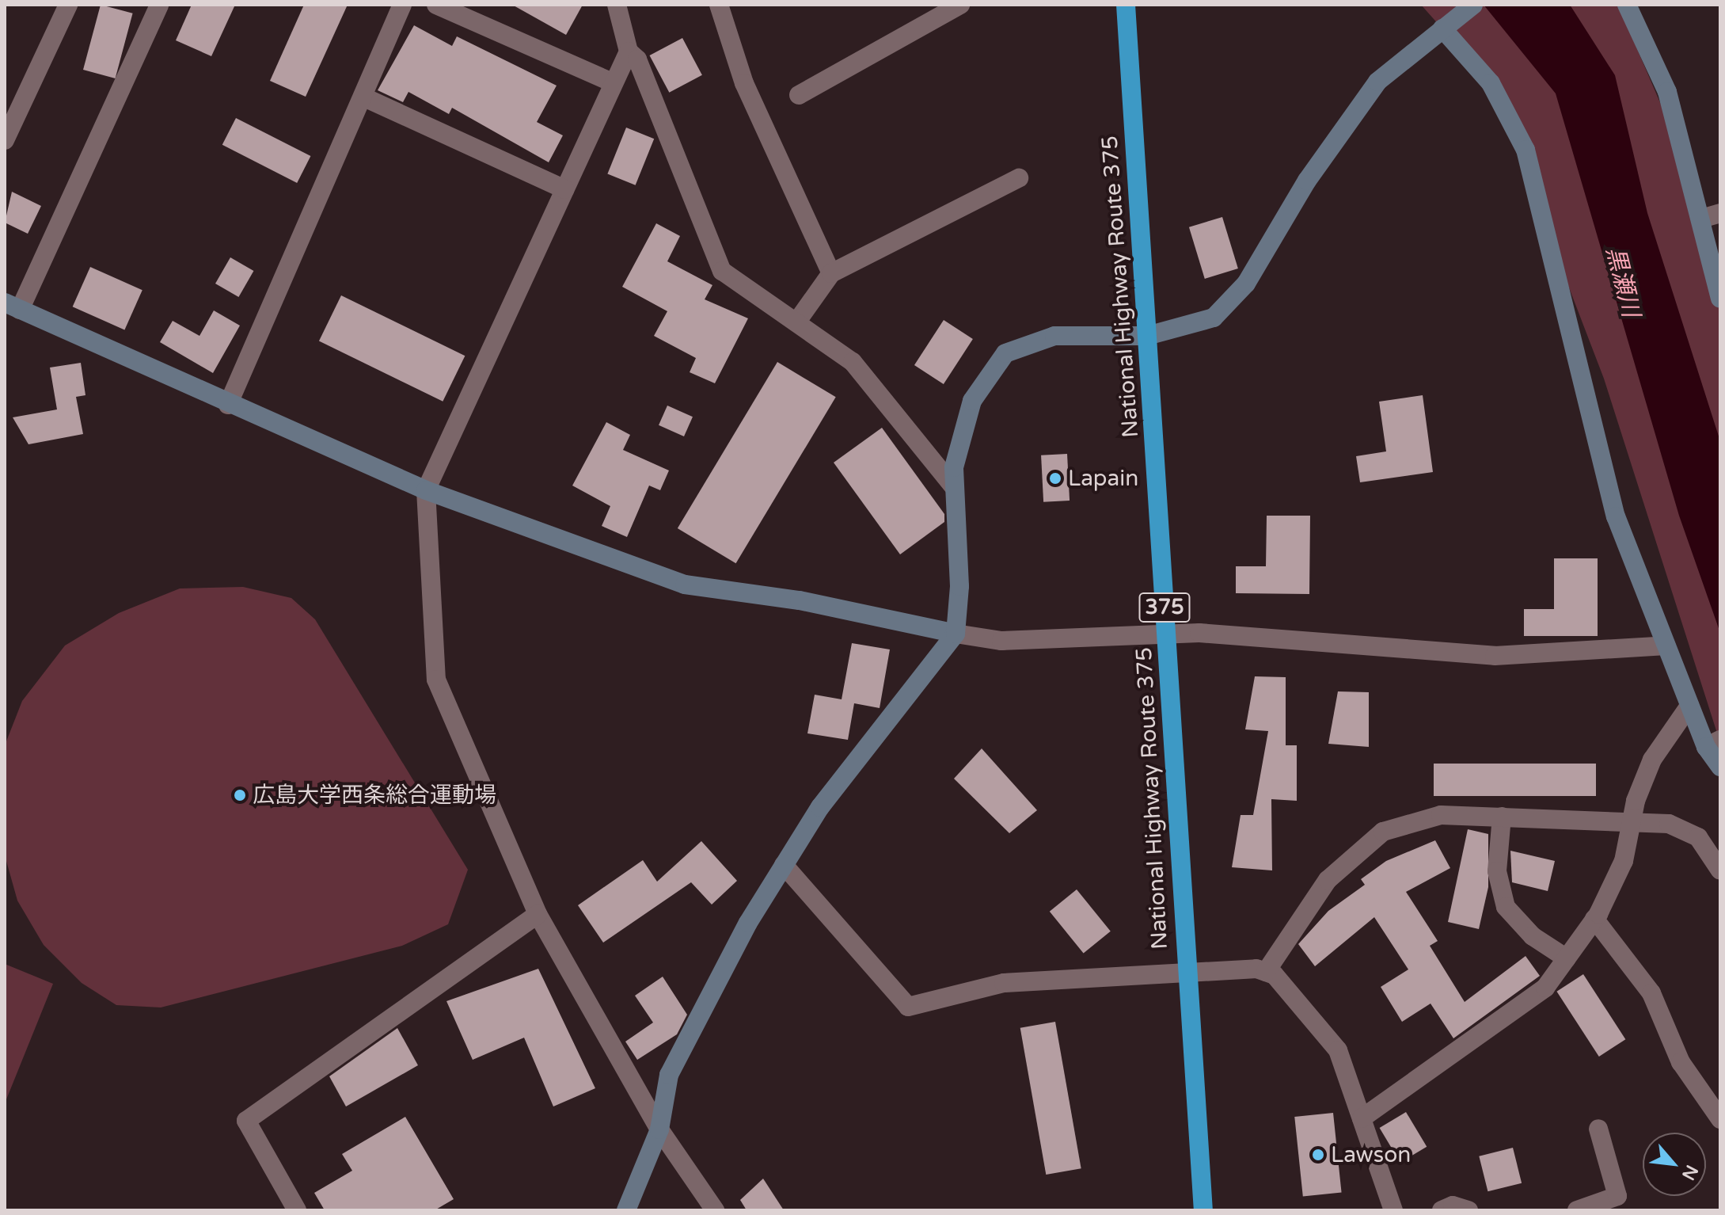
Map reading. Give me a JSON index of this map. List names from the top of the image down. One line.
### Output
{"streets":{"highway":["National Highway Route 375","375"]},"water":["黒瀬川"],"places":["Lapain","広島大学西条総合運動場","Lawson"],"north":"bottom right"}
